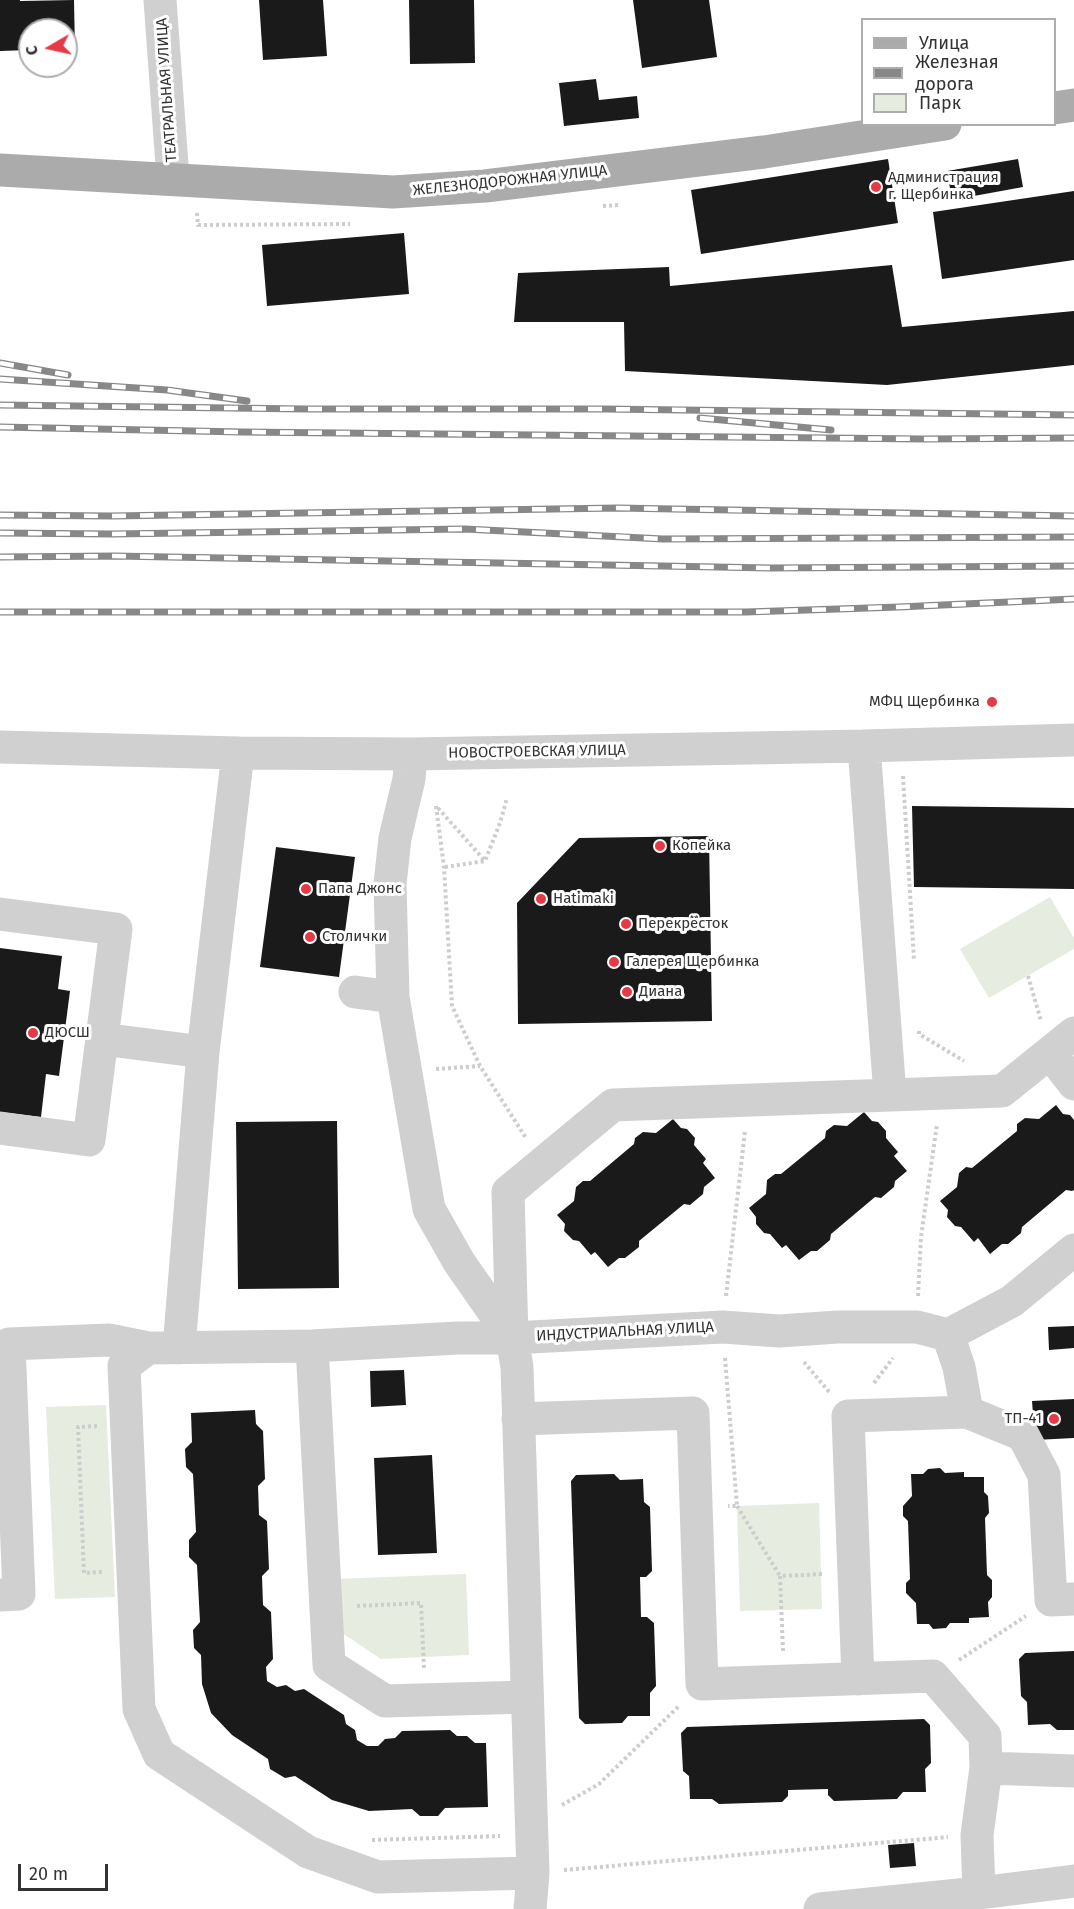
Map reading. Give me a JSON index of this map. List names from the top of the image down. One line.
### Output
{"streets":{"main road":["ЖЕЛЕЗНОДОРОЖНАЯ УЛИЦА"],"street":["ТЕАТРАЛЬНАЯ УЛИЦА","НОВОСТРОЕВСКАЯ УЛИЦА","ИНДУСТРИАЛЬНАЯ УЛИЦА"]},"crossings":[["ТЕАТРАЛЬНАЯ УЛИЦА","ЖЕЛЕЗНОДОРОЖНАЯ УЛИЦА"]],"places":["Администрация г. Щербинка","МФЦ Щербинка","Копейка","Папа Джонс","Hatimaki","Перекрёсток","Столички","Галерея Щербинка","Диана","ДЮСШ","ТП-41"],"legend":["Улица","Железная дорога","Парк"],"scale_bar":"20 m","north":"left"}
